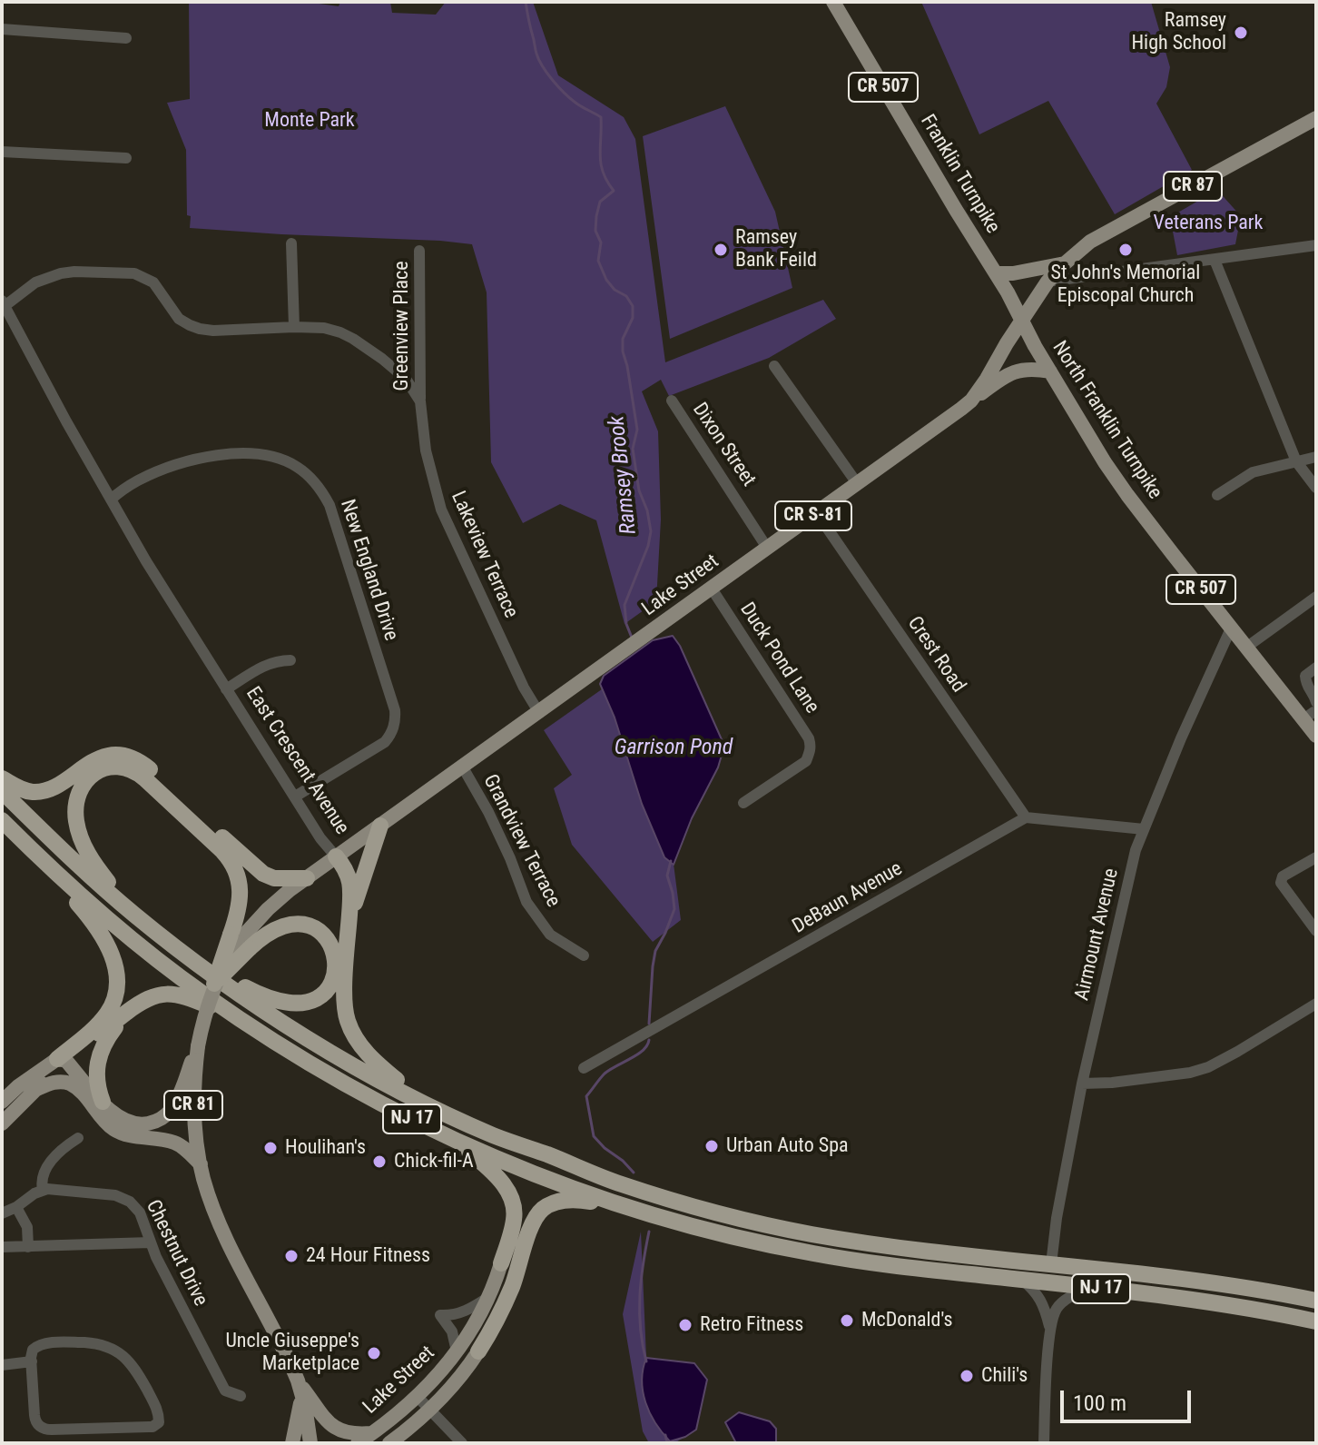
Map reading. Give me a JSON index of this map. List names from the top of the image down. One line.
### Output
{"streets":{"highway":["NJ 17"],"main road":["CR 507","Franklin Turnpike","CR 87","North Franklin Turnpike","CR S-81","Lake Street","East Crescent Avenue","CR 81"],"street":["Greenview Place","Dixon Street","Lakeview Terrace","New England Drive","Crest Road","Duck Pond Lane","Grandview Terrace","DeBaun Avenue","Airmount Avenue","Chestnut Drive"]},"crossings":[["Franklin Turnpike","North Franklin Turnpike"],["CR 87","Lake Street"],["Greenview Place","Lakeview Terrace"],["North Franklin Turnpike","Lake Street"],["North Franklin Turnpike","Airmount Avenue"],["Dixon Street","Lake Street"],["Lakeview Terrace","Lake Street"],["New England Drive","East Crescent Avenue"],["Lake Street","Crest Road"],["Lake Street","Duck Pond Lane"],["Lake Street","East Crescent Avenue"],["Lake Street","Grandview Terrace"],["Crest Road","DeBaun Avenue"],["Airmount Avenue","NJ 17"]],"water":["Ramsey Brook","Garrison Pond"],"parks":["Monte Park","Veterans Park"],"places":["Ramsey High School","Ramsey Bank Feild","St John's Memorial Episcopal Church","Urban Auto Spa","Houlihan's","Chick-fil-A","24 Hour Fitness","McDonald's","Retro Fitness","Uncle Giuseppe's Marketplace","Chili's"],"scale_bar":"100 m"}
